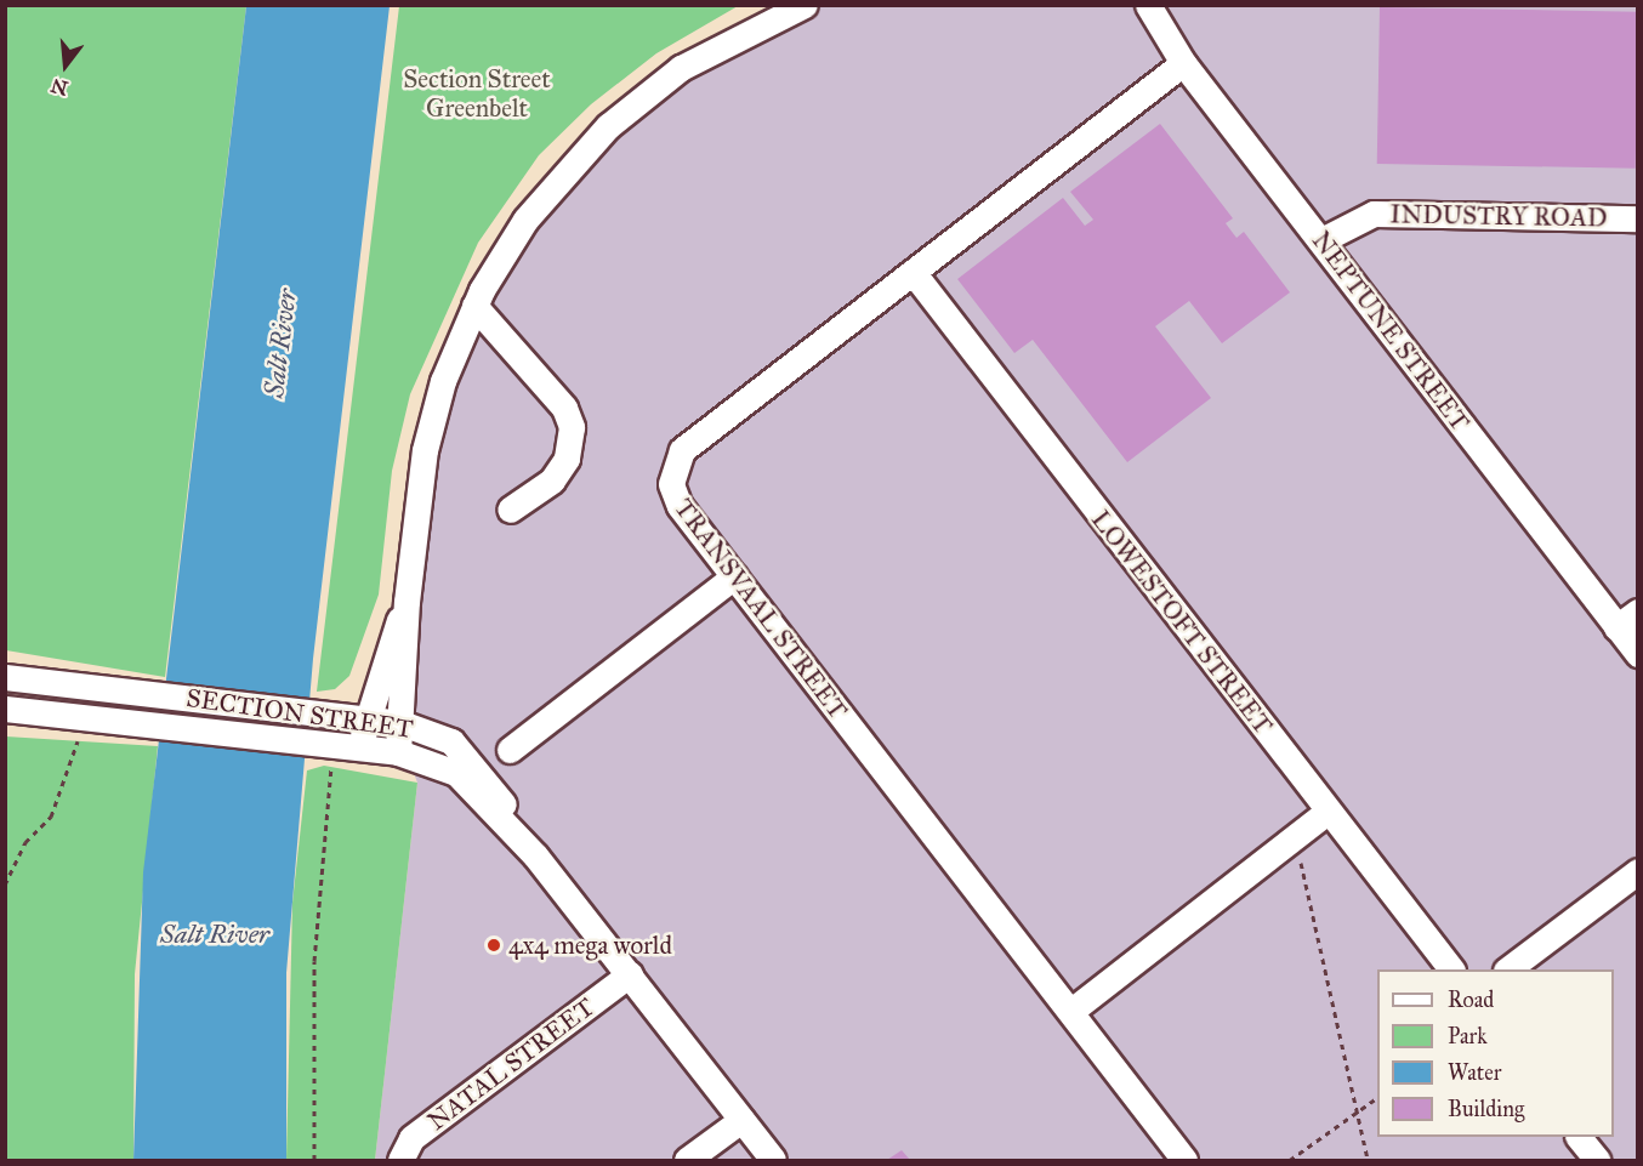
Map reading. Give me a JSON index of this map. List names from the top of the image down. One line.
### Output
{"streets":{"street":["INDUSTRY ROAD","NEPTUNE STREET","TRANSVAAL STREET","LOWESTOFT STREET","SECTION STREET","NATAL STREET"]},"crossings":[["INDUSTRY ROAD","NEPTUNE STREET"],["NEPTUNE STREET","TRANSVAAL STREET"],["TRANSVAAL STREET","LOWESTOFT STREET"],["SECTION STREET","NATAL STREET"]],"water":["Salt River"],"parks":["Section Street Greenbelt"],"places":["4x4 mega world"],"legend":["Road","Park","Water","Building"],"north":"bottom"}
